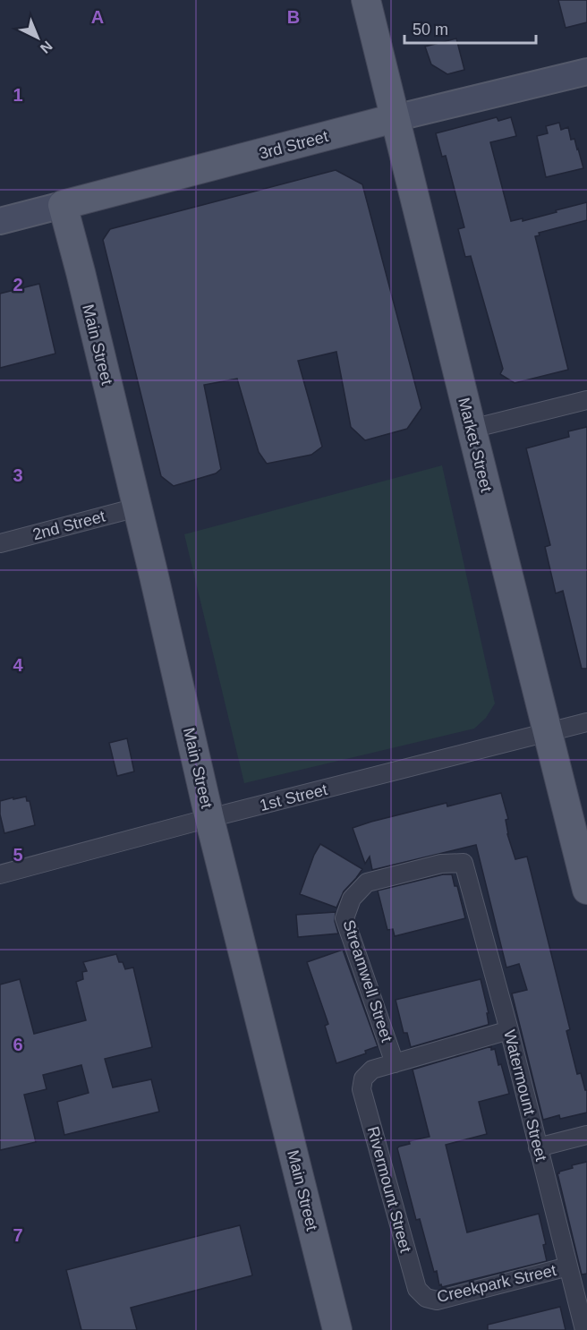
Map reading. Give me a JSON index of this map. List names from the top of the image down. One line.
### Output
{"streets":{"main road":["3rd Street","Main Street","Market Street"],"street":["2nd Street","1st Street","Streamwell Street","Watermount Street","Rivermount Street","Creekpark Street"]},"crossings":[["3rd Street","Main Street"],["3rd Street","Market Street"],["Main Street","2nd Street"],["Main Street","1st Street"],["Market Street","1st Street"],["Streamwell Street","Watermount Street"],["Streamwell Street","Rivermount Street"],["Watermount Street","Creekpark Street"],["Rivermount Street","Creekpark Street"]],"scale_bar":"50 m","north":"bottom right","grid":{"columns":["A","B"],"rows":["1","2","3","4","5","6","7"]}}
